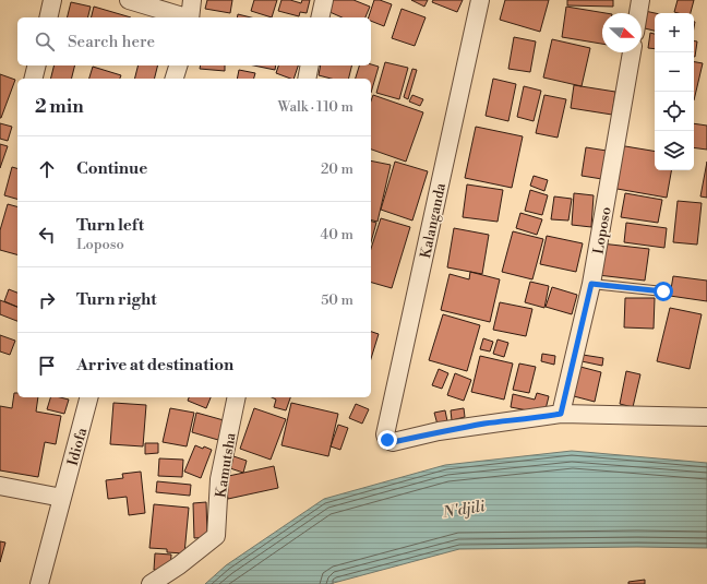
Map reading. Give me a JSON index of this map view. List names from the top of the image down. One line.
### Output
{"streets":{"street":["Kalanganda","Loposo","Idiofa","Kamutsha"]},"crossings":[["Kalanganda","Loposo"]],"water":["N'djili"],"north":"right","page":{"map_buttons":["+","−"],"search":"Search here","heading":["2 min","Walk · 110 m"],"list":[["Continue","20 m"],["Turn left","Loposo","40 m"],["Turn right","50 m"],"Arrive at destination"]}}
